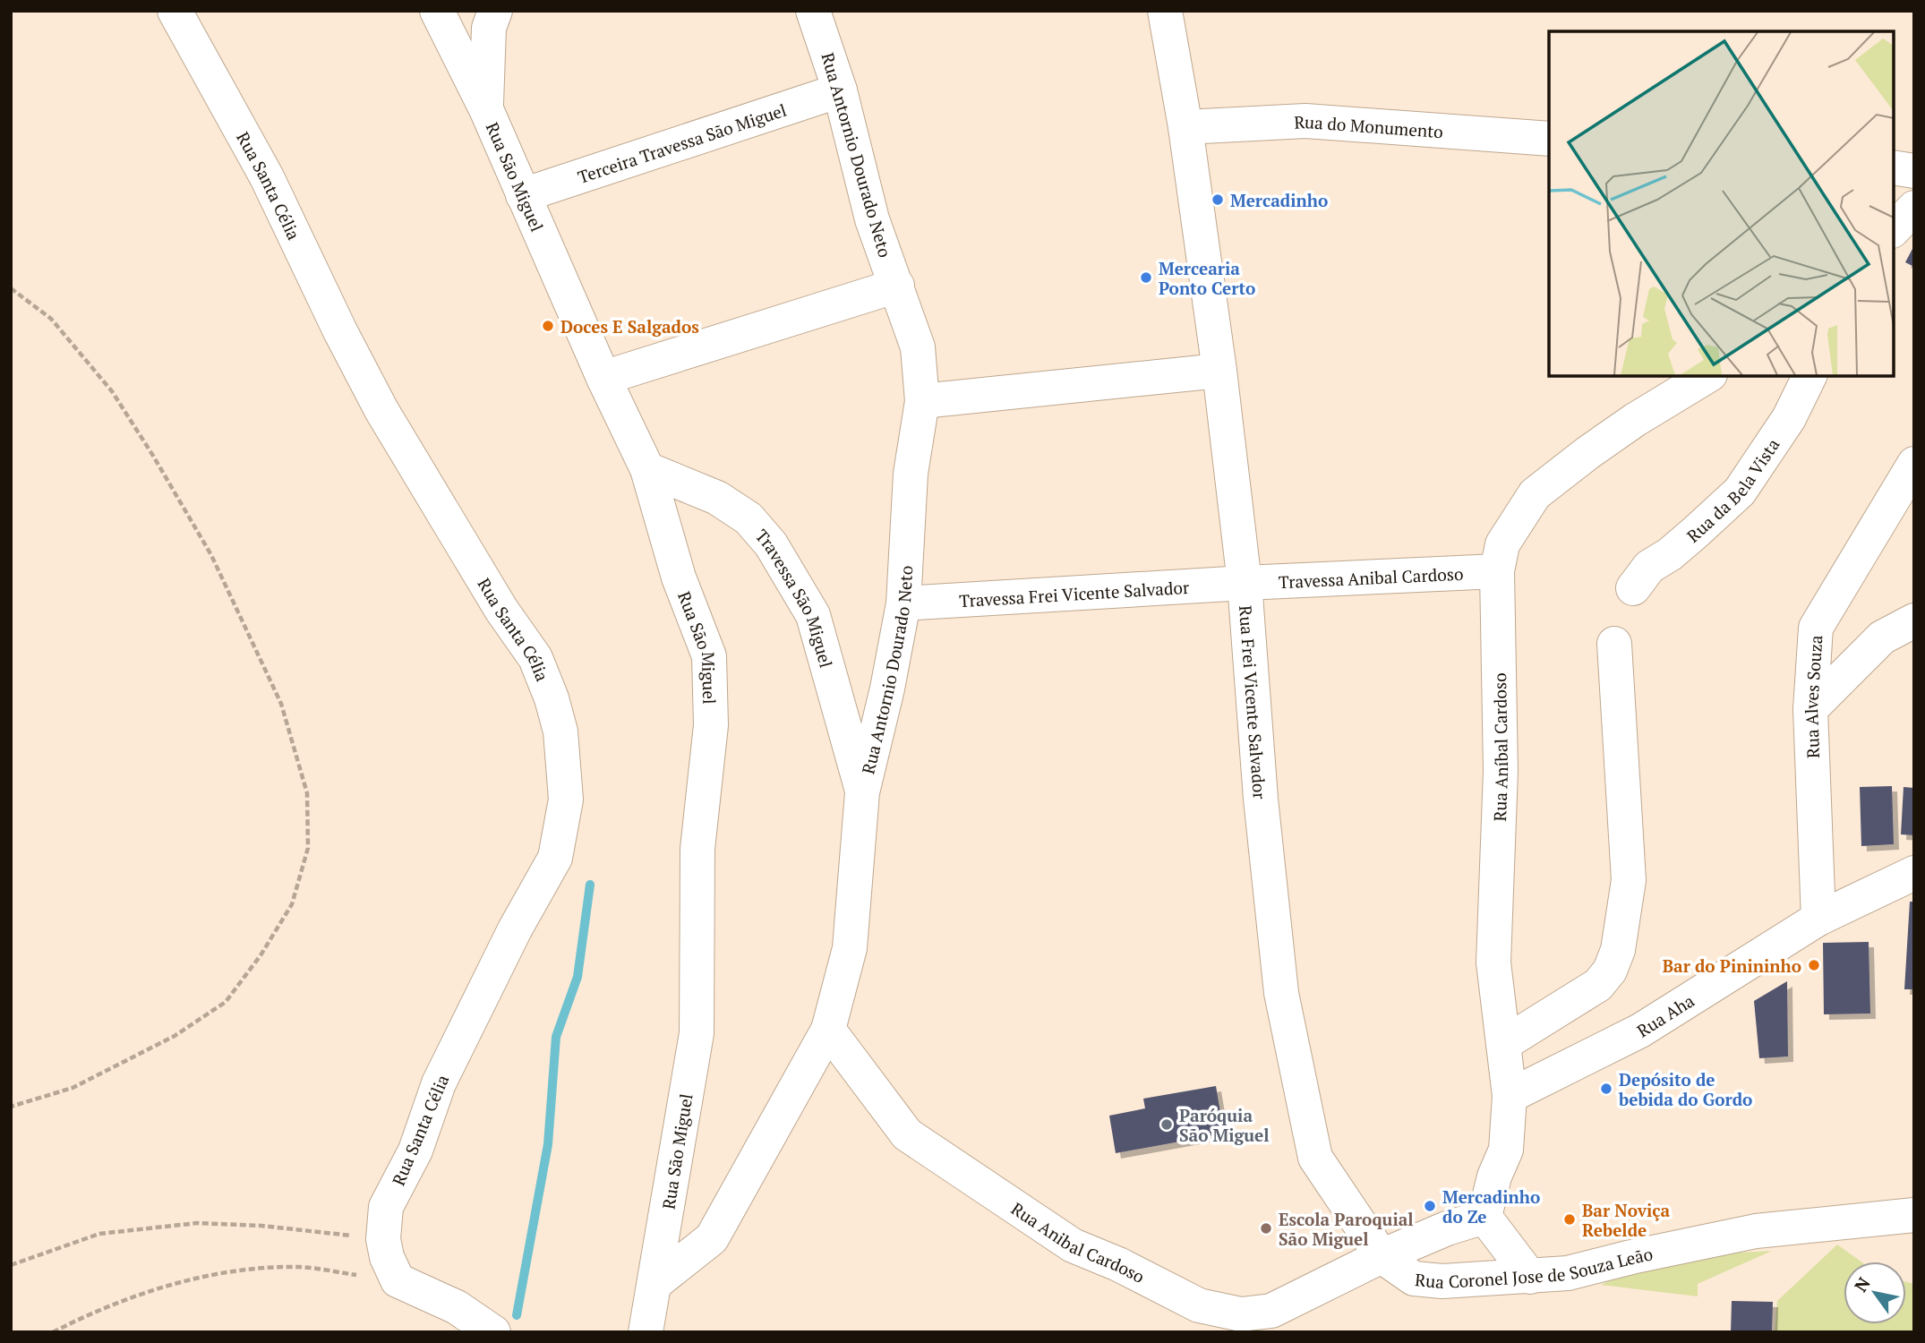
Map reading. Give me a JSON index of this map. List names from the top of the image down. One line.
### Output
{"streets":{"street":["Rua do Monumento","Terceira Travessa São Miguel","Rua Antornio Dourado Neto","Rua São Miguel","Rua Santa Célia","Rua da Bela Vista","Travessa Anibal Cardoso","Travessa Frei Vicente Salvador","Travessa São Miguel","Rua Alves Souza","Rua Frei Vicente Salvador","Rua Aníbal Cardoso","Rua Aha","Rua Anibal Cardoso","Rua Coronel Jose de Souza Leão"]},"crossings":[["Rua do Monumento","Rua Frei Vicente Salvador"],["Terceira Travessa São Miguel","Rua Antornio Dourado Neto"],["Terceira Travessa São Miguel","Rua São Miguel"],["Rua Antornio Dourado Neto","Rua São Miguel"],["Rua Antornio Dourado Neto","Travessa Frei Vicente Salvador"],["Rua Antornio Dourado Neto","Travessa São Miguel"],["Rua Antornio Dourado Neto","Rua Anibal Cardoso"],["Rua São Miguel","Travessa São Miguel"],["Travessa Anibal Cardoso","Travessa Frei Vicente Salvador"],["Travessa Anibal Cardoso","Rua Frei Vicente Salvador"],["Travessa Anibal Cardoso","Rua Aníbal Cardoso"],["Travessa Frei Vicente Salvador","Rua Frei Vicente Salvador"],["Rua Alves Souza","Rua Aha"],["Rua Frei Vicente Salvador","Rua Anibal Cardoso"],["Rua Frei Vicente Salvador","Rua Coronel Jose de Souza Leão"],["Rua Aníbal Cardoso","Rua Aha"],["Rua Aníbal Cardoso","Rua Anibal Cardoso"],["Rua Anibal Cardoso","Rua Coronel Jose de Souza Leão"]],"places":["Mercadinho","Mercearia Ponto Certo","Doces E Salgados","Bar do Pinininho","Depósito de bebida do Gordo","Paróquia São Miguel","Mercadinho do Ze","Bar Noviça Rebelde","Escola Paroquial São Miguel"],"north":"top left"}
